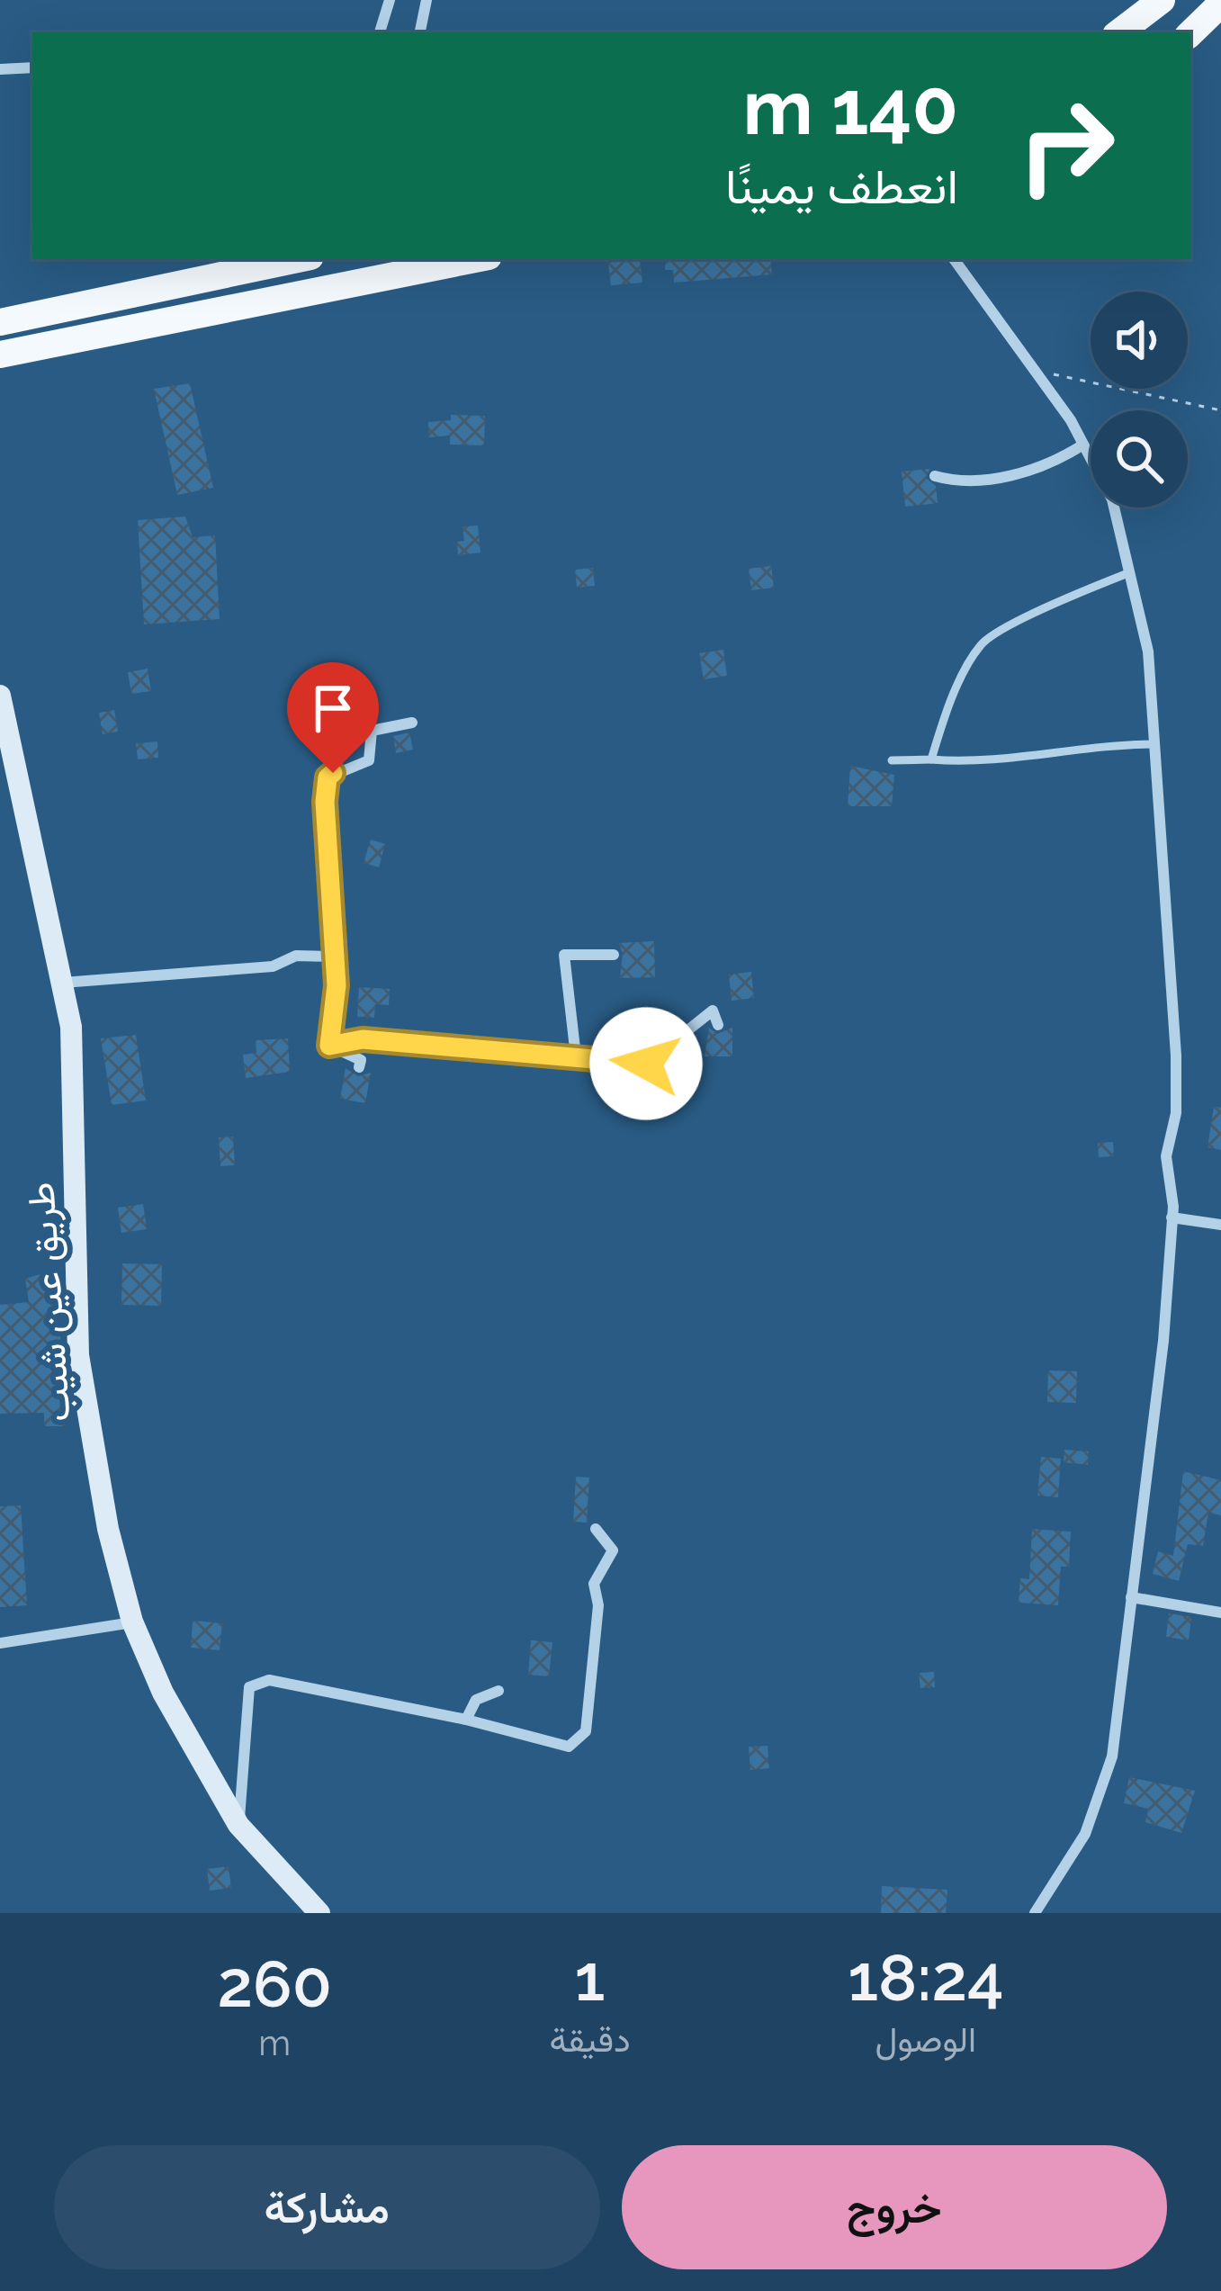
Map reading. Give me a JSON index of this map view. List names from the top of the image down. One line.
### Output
{"streets":{"main road":["طريق عين شيب"]},"page":{"turn":["140 m","انعطف يمينًا"],"eta":["18:24","الوصول","1","دقيقة","260","m"],"buttons":["خروج","مشاركة"]}}
